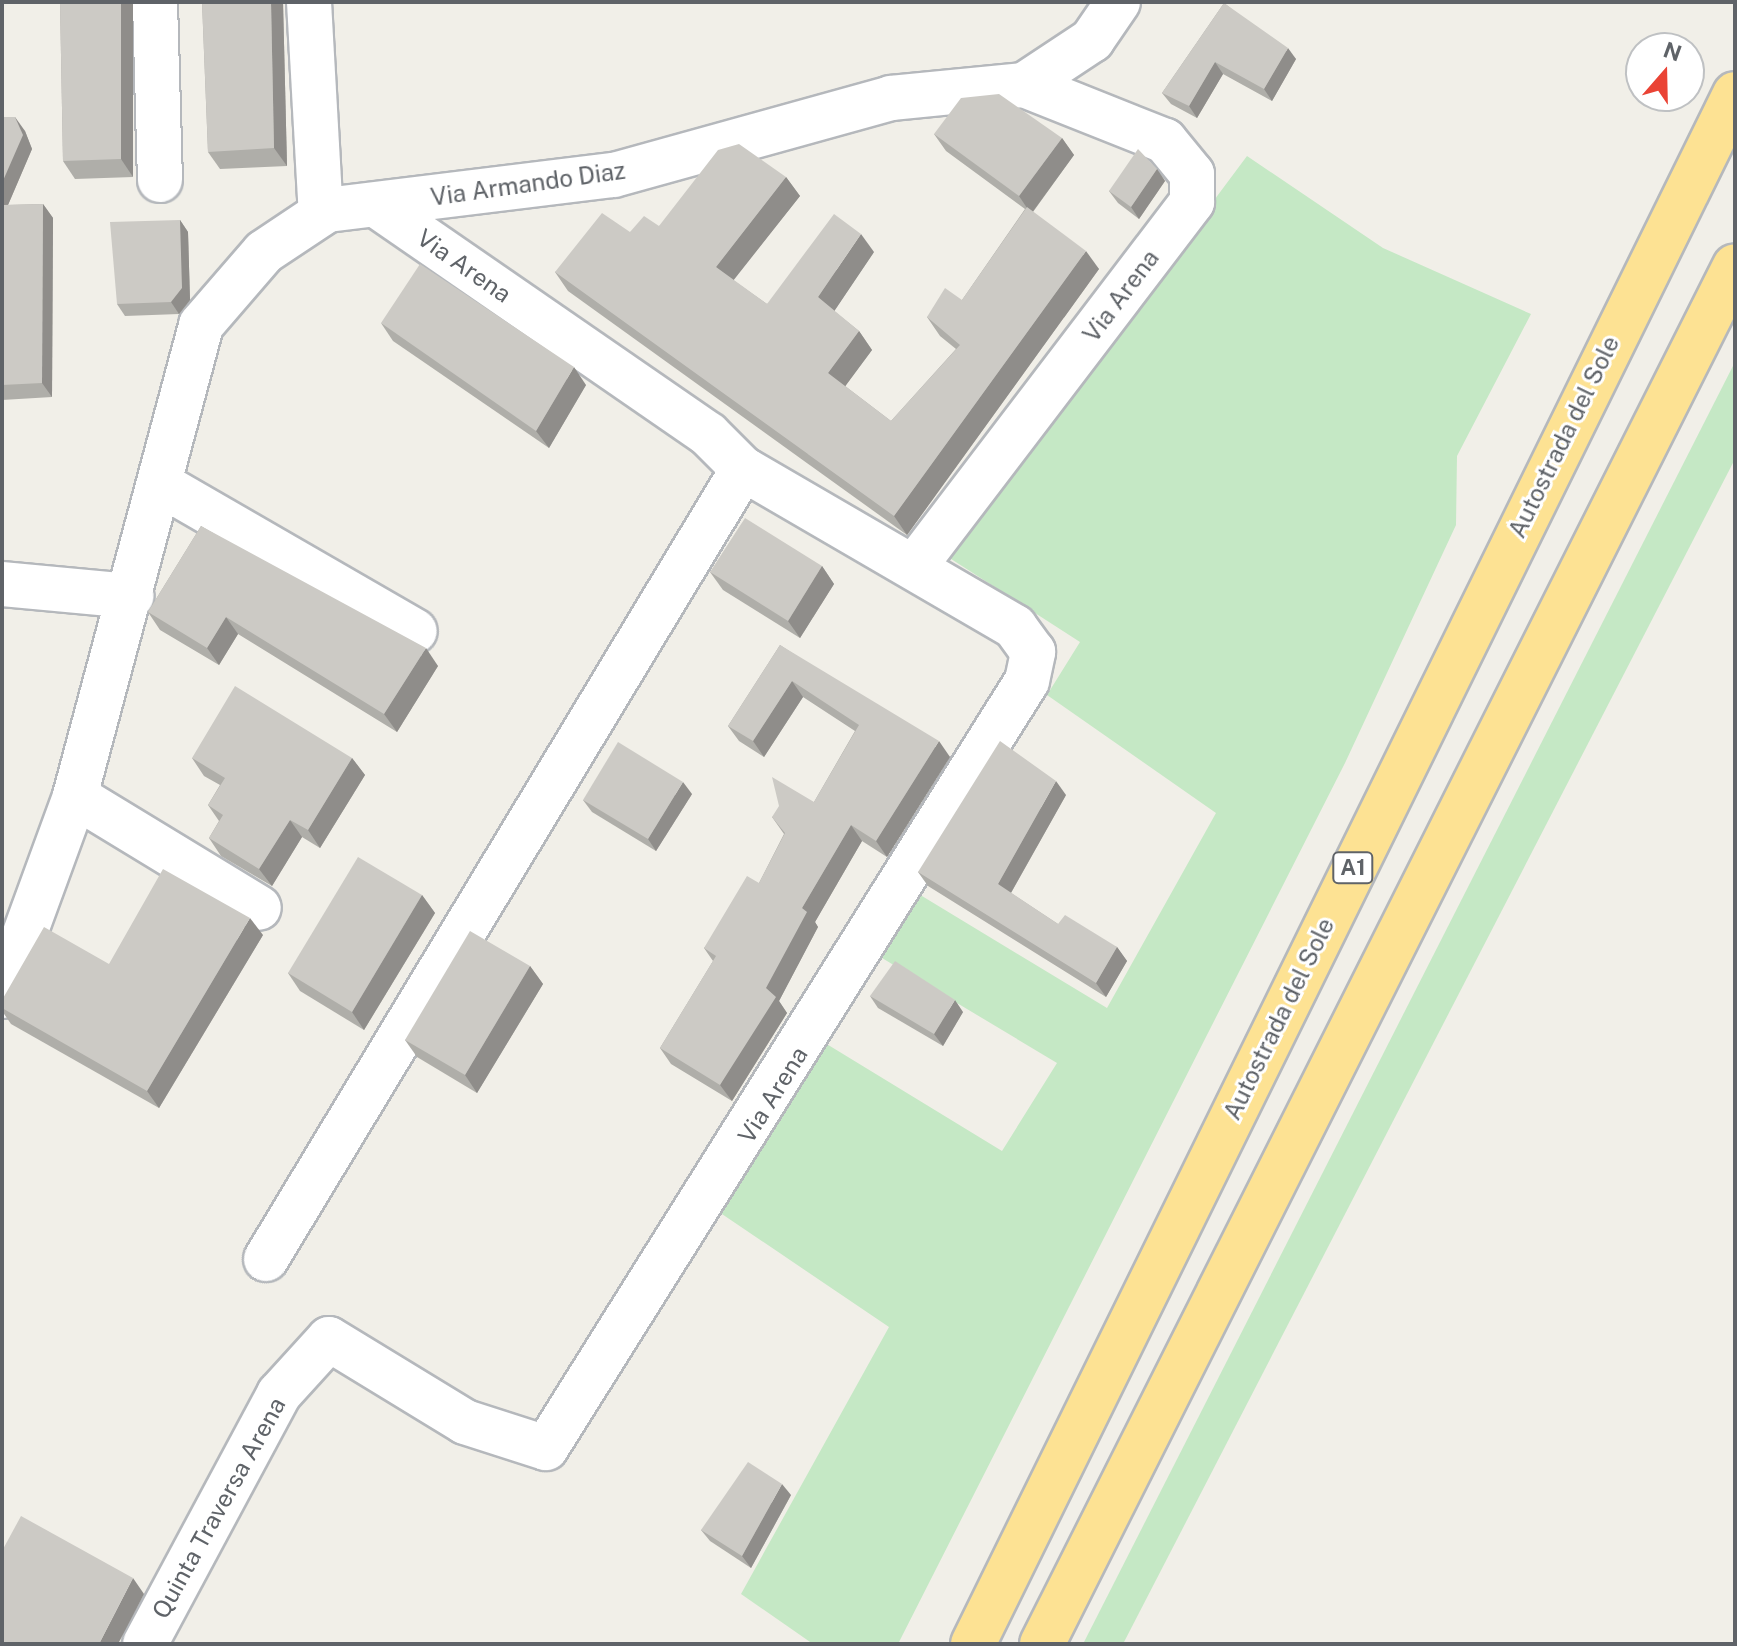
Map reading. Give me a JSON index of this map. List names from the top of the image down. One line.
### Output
{"streets":{"highway":["Autostrada del Sole","A1"],"street":["Via Armando Diaz","Via Arena","Quinta Traversa Arena"]},"crossings":[["Via Armando Diaz","Via Arena"],["Via Arena","Quinta Traversa Arena"]],"north":"top"}
